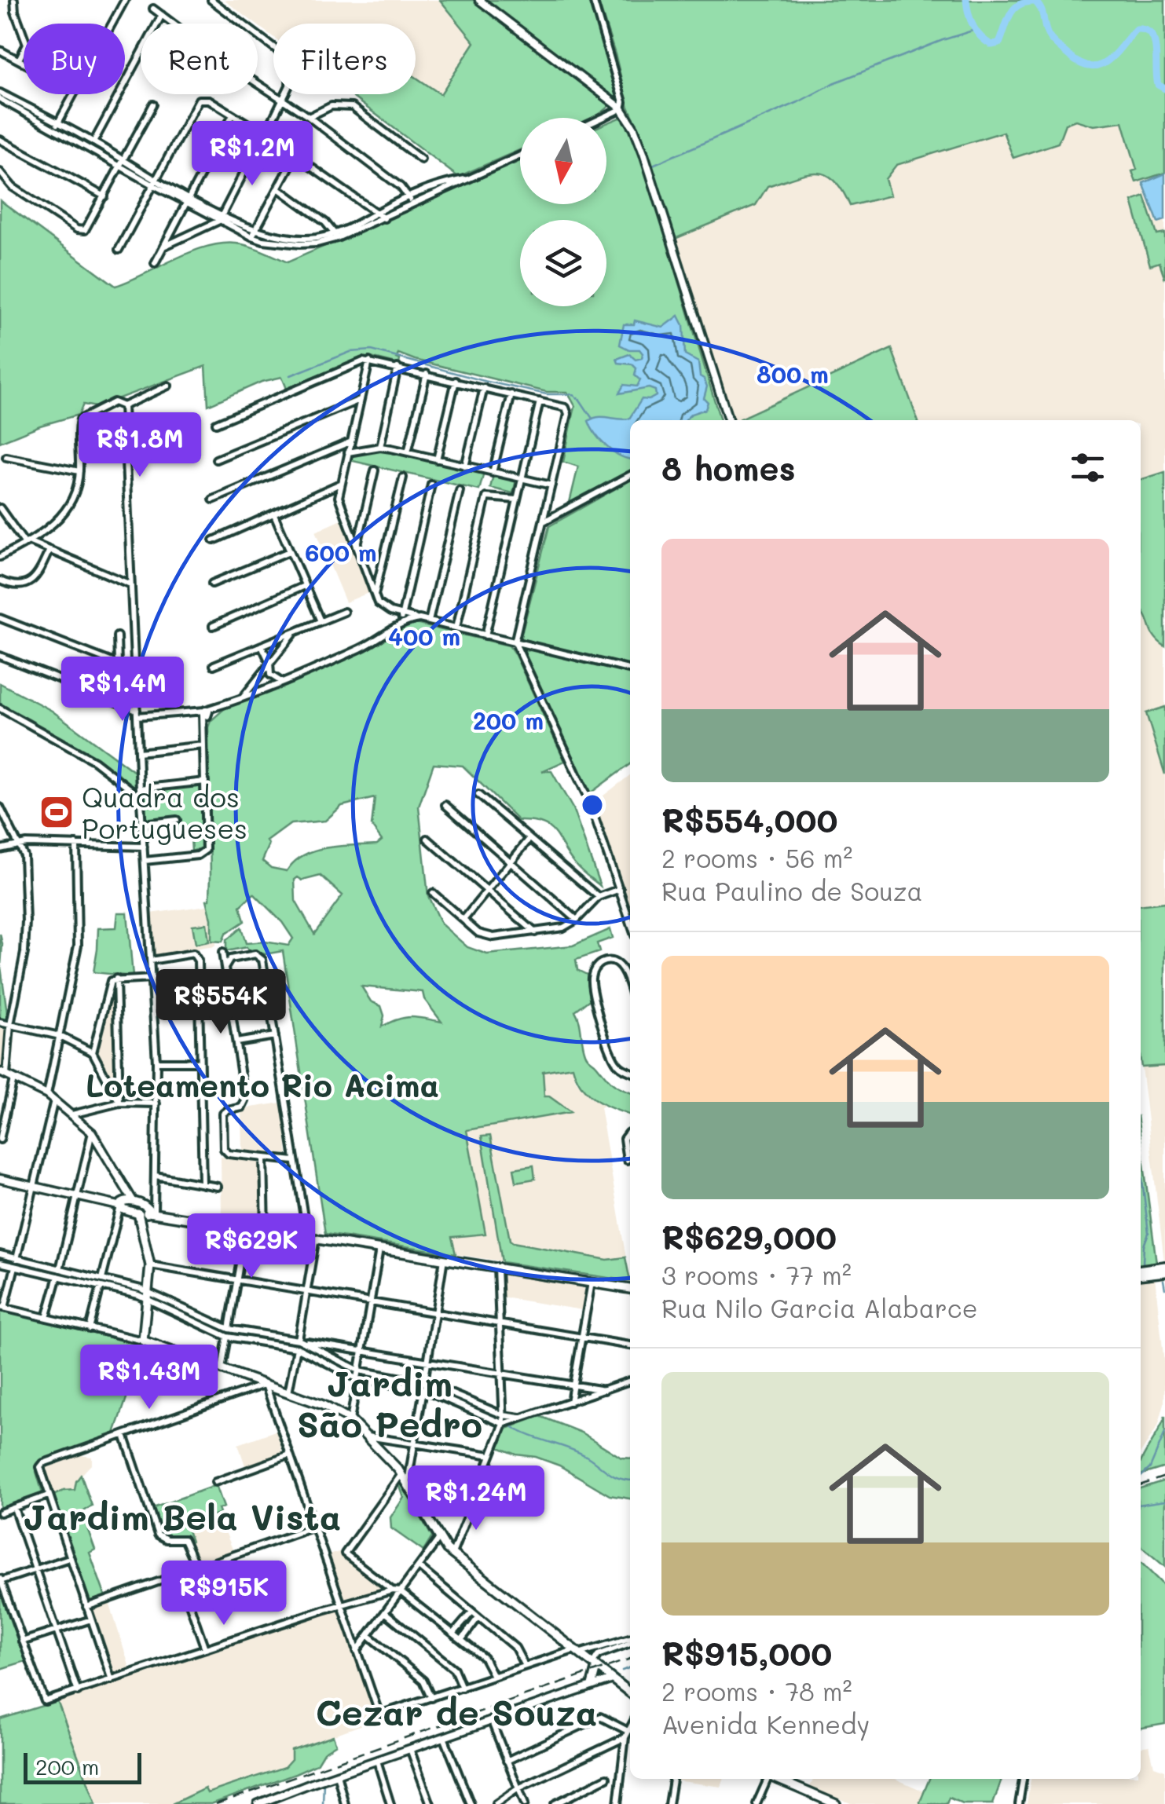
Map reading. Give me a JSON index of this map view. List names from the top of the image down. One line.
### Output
{"districts":["Loteamento Rio Acima","Jardim São Pedro","Jardim Bela Vista","Cezar de Souza"],"places":{"sports":["Quadra dos Portugueses"]},"scale_bar":"200 m","north":"bottom","page":{"chip":["Buy","Rent","Filters"],"price":["R$1.2M","R$1.8M","R$1.4M","R$554K","R$629K","R$1.43M","R$1.24M","R$915K"],"heading":"8 homes","list":[{"name":"R$554,000","note":"2 rooms · 56 m² · Rua Paulino de Souza"},{"name":"R$629,000","note":"3 rooms · 77 m² · Rua Nilo Garcia Alabarce"},{"name":"R$915,000","note":"2 rooms · 78 m² · Avenida Kennedy"}],"scale":"200 m"},"rings":["800 m","600 m","400 m","200 m"]}
